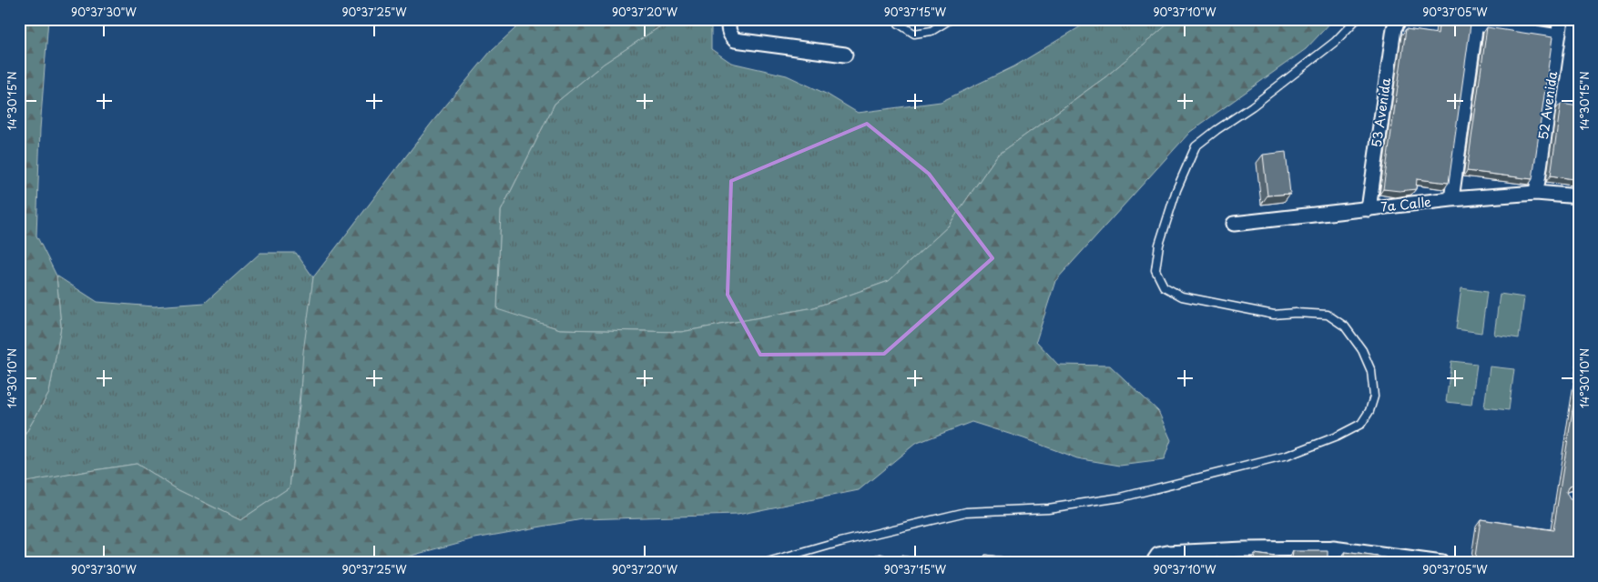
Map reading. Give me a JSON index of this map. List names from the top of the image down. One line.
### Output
{"streets":{"street":["52 Avenida","53 Avenida","7a Calle"]},"crossings":[["52 Avenida","7a Calle"],["53 Avenida","7a Calle"]],"coordinates":["90°37'30\"W","90°37'25\"W","90°37'20\"W","90°37'15\"W","90°37'10\"W","90°37'05\"W","14°30'15\"N","14°30'10\"N"]}
